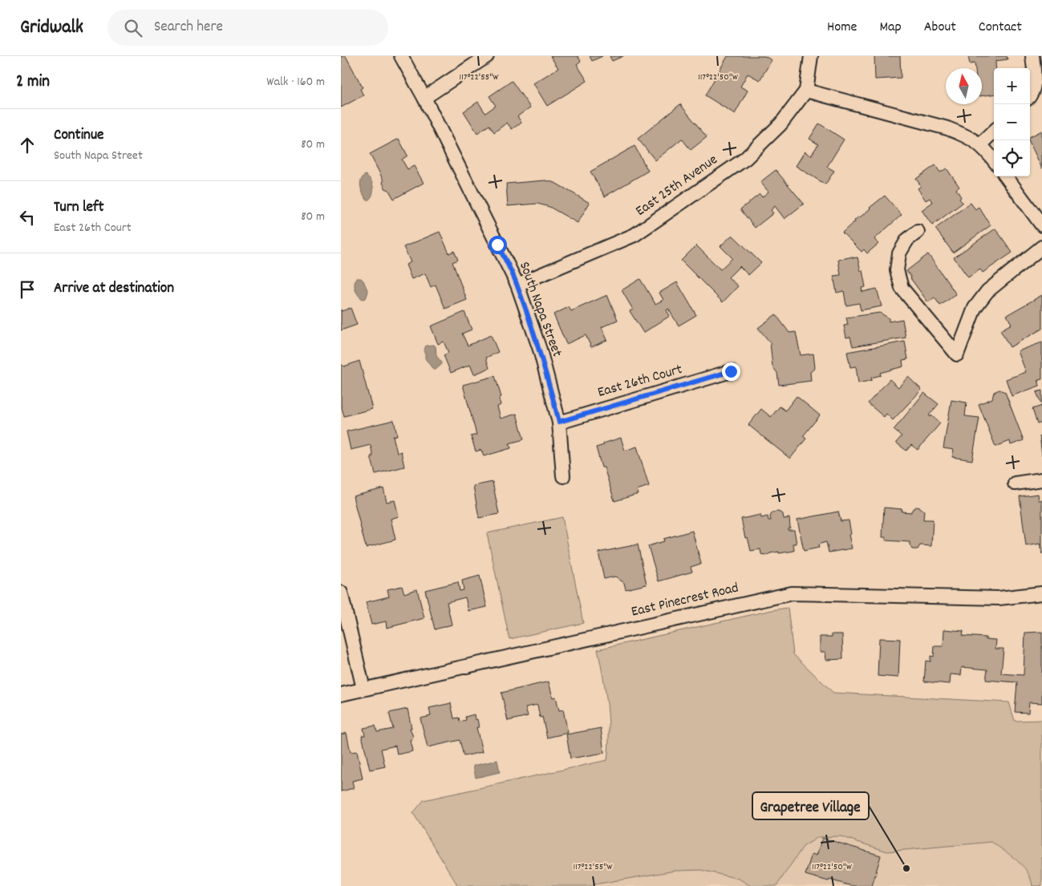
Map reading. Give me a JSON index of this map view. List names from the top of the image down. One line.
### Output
{"streets":{"street":["East 25th Avenue","South Napa Street","East 26th Court","East Pinecrest Road"]},"crossings":[["East 25th Avenue","South Napa Street"],["South Napa Street","East 26th Court"]],"places":["Grapetree Village"],"north":"top","page":{"header":"Gridwalk","search":"Search here","nav":["Home","Map","About","Contact"],"heading":["2 min","Walk · 160 m"],"map_buttons":["+","−"],"list":[["Continue","South Napa Street","80 m"],["Turn left","East 26th Court","80 m"],"Arrive at destination"]},"coordinates":["117°22'55\"W","117°22'50\"W"]}
